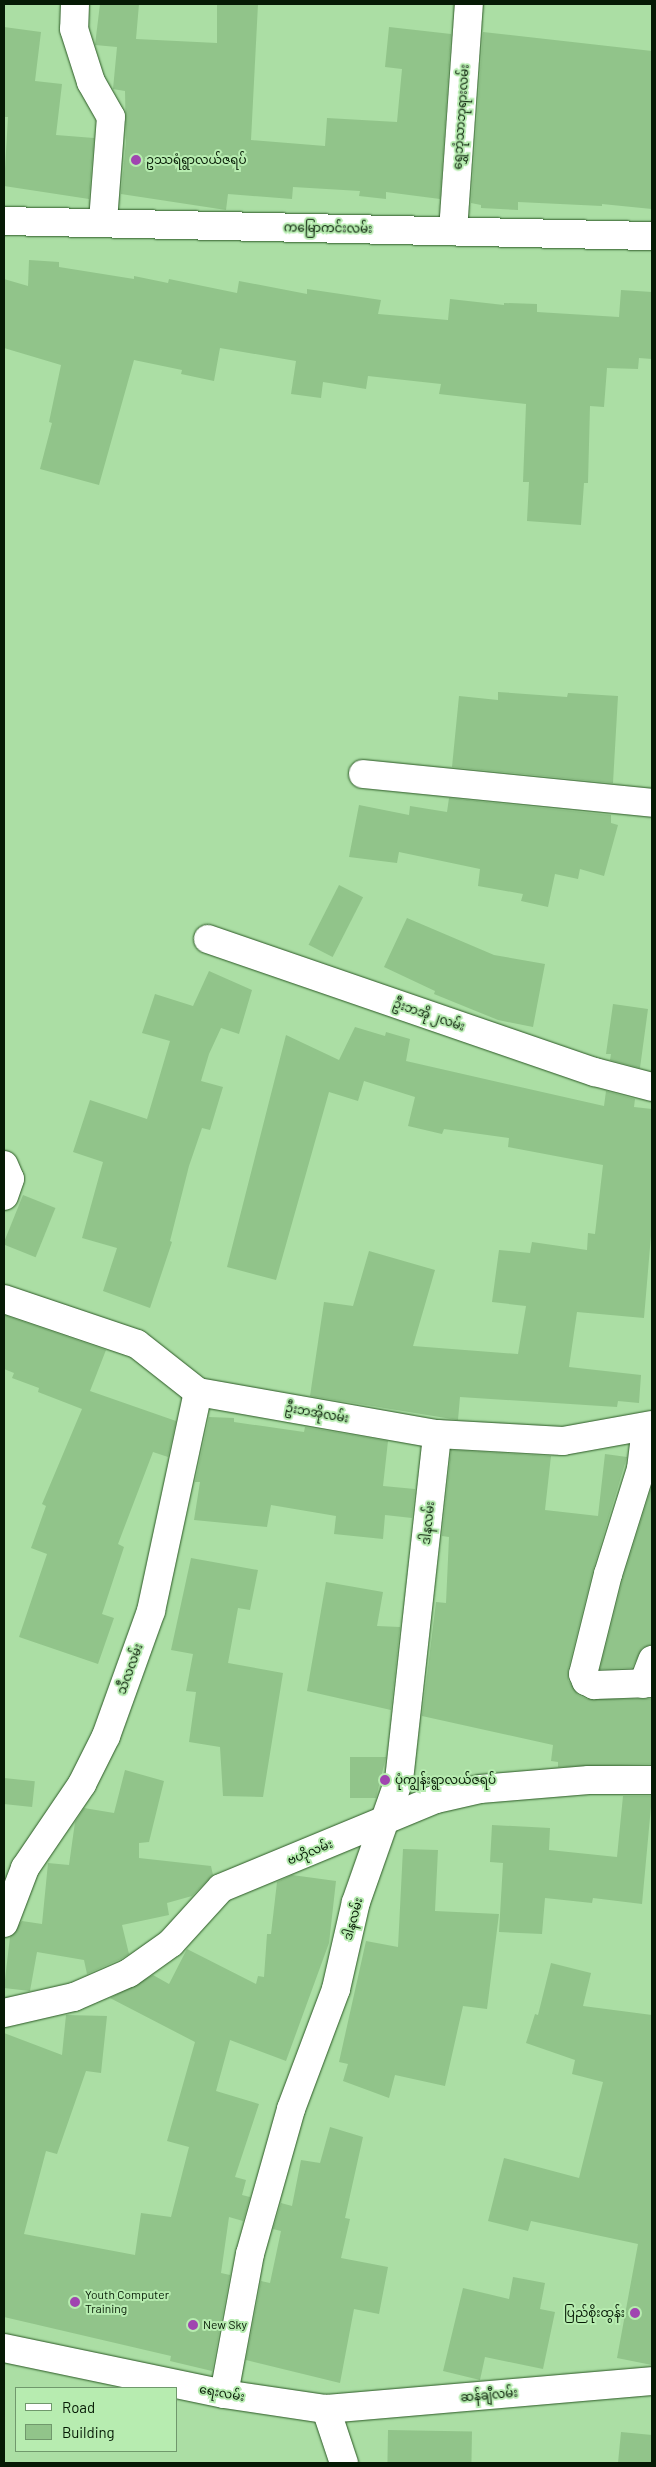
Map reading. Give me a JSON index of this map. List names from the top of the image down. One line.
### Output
{"streets":{"street":["ရွှေဘုံသာဘုရားလမ်း","ကမြောကင်းလမ်း","ဦးဘအို ၂လမ်း","ဦးဘအိုလမ်း","ဒါနလမ်း","သီလလမ်း","ဗဟိုလမ်း","ရေးလမ်း","ဆန်ချီလမ်း"]},"crossings":[["ရွှေဘုံသာဘုရားလမ်း","ကမြောကင်းလမ်း"],["ဦးဘအိုလမ်း","ဒါနလမ်း"],["ဦးဘအိုလမ်း","သီလလမ်း"],["ဒါနလမ်း","ဗဟိုလမ်း"],["ဒါနလမ်း","ရေးလမ်း"],["ရေးလမ်း","ဆန်ချီလမ်း"]],"places":["ဥဿရံရွာလယ်ဇရပ်","ပုံကျွန်းရွာလယ်ဇရပ်","Youth Computer Training","ပြည်စိုးထွန်း","New Sky"],"legend":["Road","Building"]}
